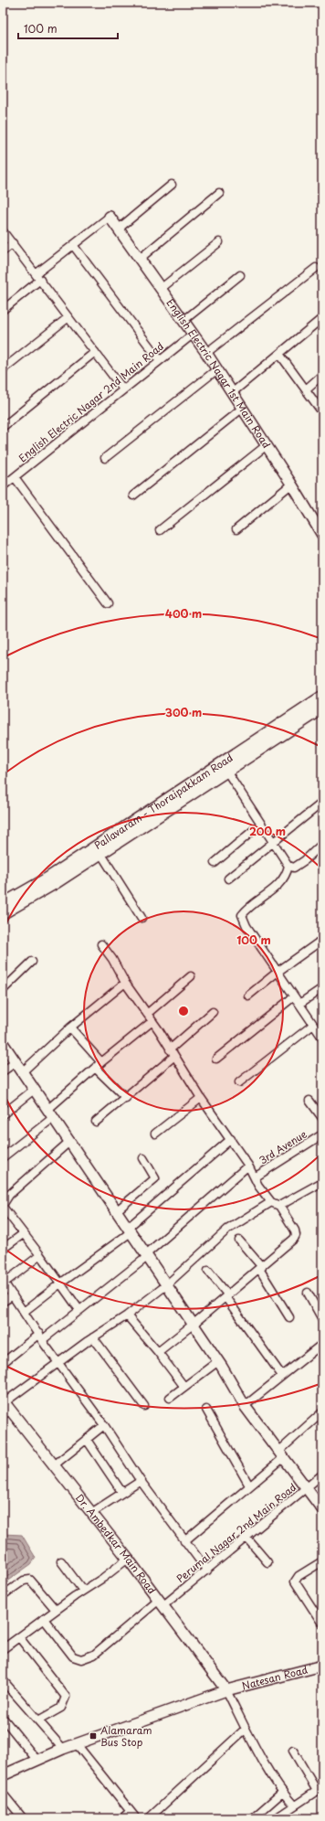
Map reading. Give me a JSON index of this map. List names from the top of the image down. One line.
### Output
{"streets":{"main road":["Pallavaram - Thoraipakkam Road"],"street":["English Electric Nagar 1st Main Road","English Electric Nagar 2nd Main Road","3rd Avenue","Perumal Nagar 2nd Main Road","Dr. Ambedkar Main Road","Natesan Road"]},"crossings":[["English Electric Nagar 1st Main Road","English Electric Nagar 2nd Main Road"],["Perumal Nagar 2nd Main Road","Dr. Ambedkar Main Road"],["Dr. Ambedkar Main Road","Natesan Road"]],"places":{"transit":["Alamaram Bus Stop"]},"scale_bar":"100 m","rings":["400 m","300 m","200 m","100 m"]}
